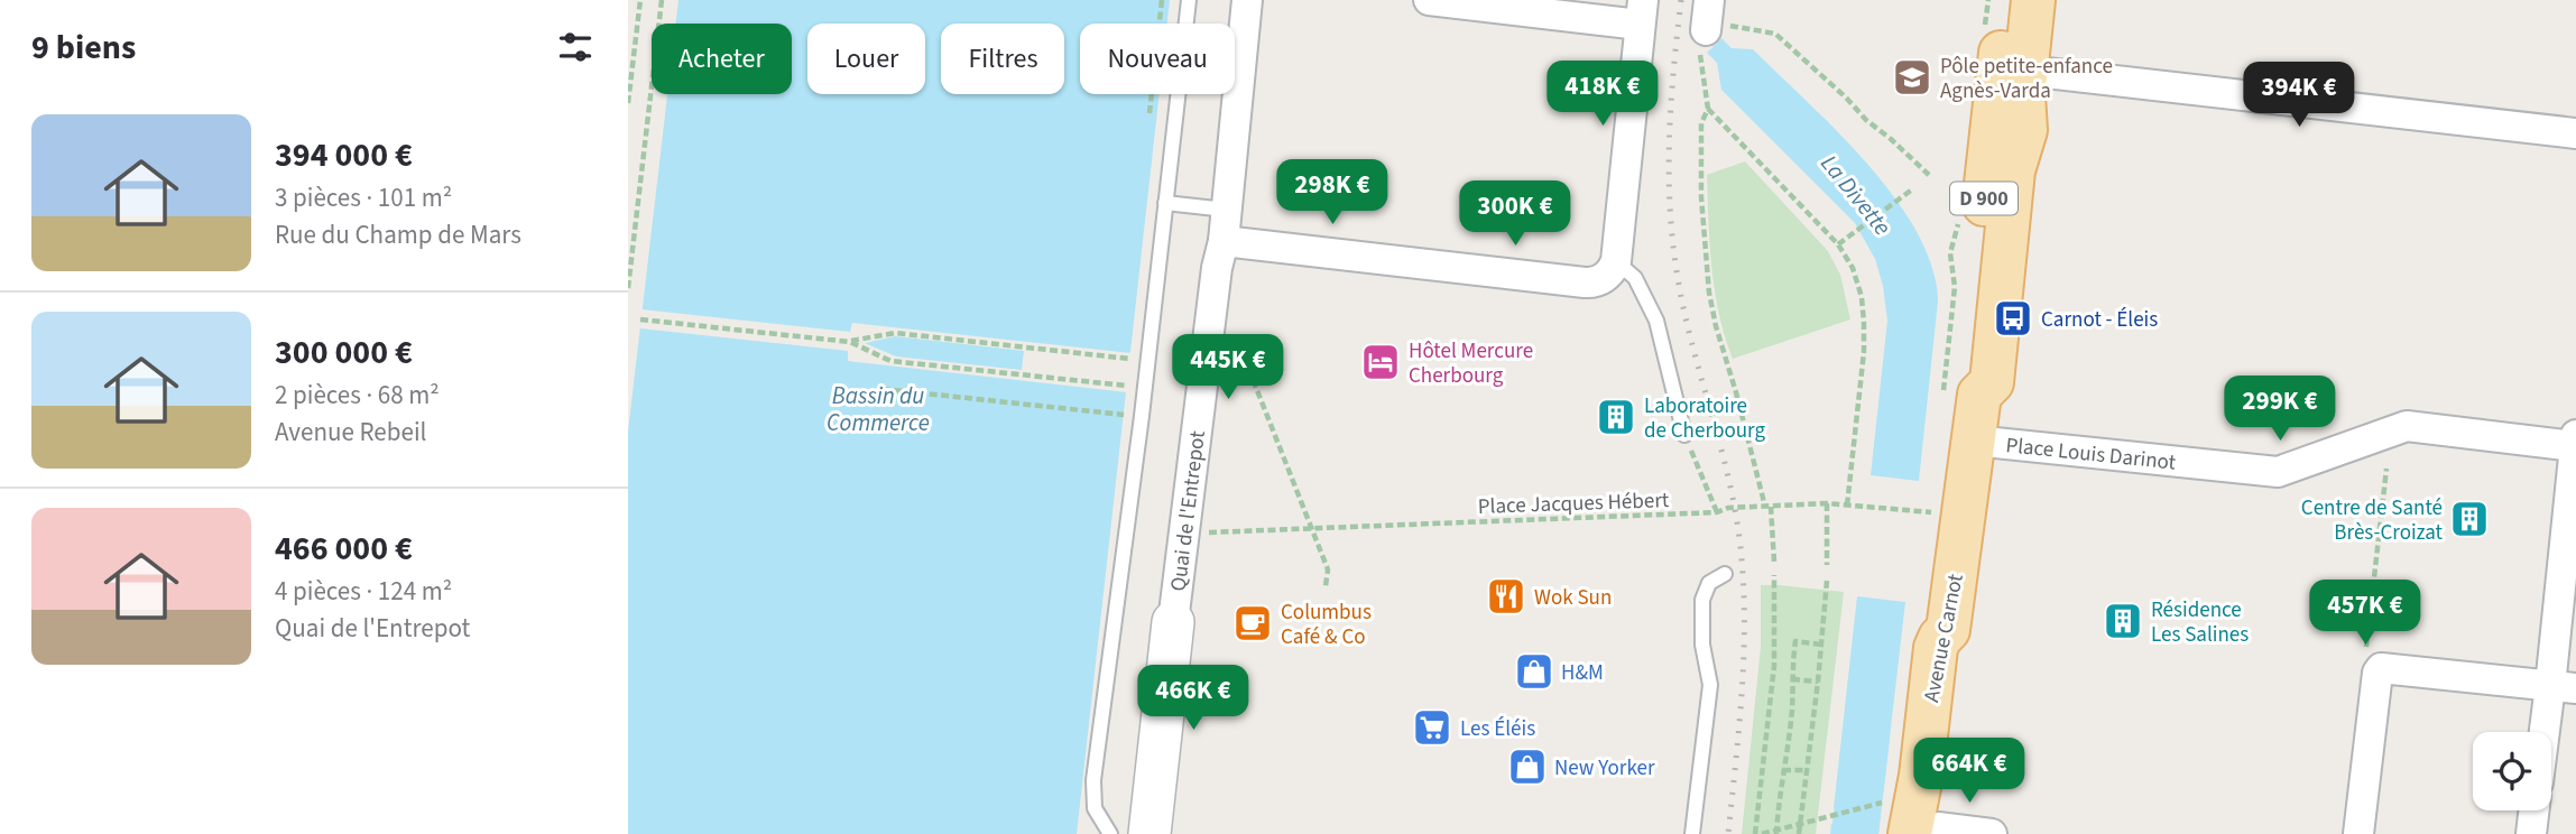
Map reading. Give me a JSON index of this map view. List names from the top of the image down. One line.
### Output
{"streets":{"main road":["D 900","Avenue Carnot"],"street":["Place Louis Darinot","Quai de l'Entrepot"],"path":["Place Jacques Hébert"]},"crossings":[["Place Louis Darinot","Avenue Carnot"],["Place Jacques Hébert","Quai de l'Entrepot"],["Place Jacques Hébert","Avenue Carnot"]],"water":["La Divette","Bassin du Commerce"],"places":{"school or university":["Pôle petite-enfance Agnès-Varda"],"bus stop":["Carnot - Éleis"],"hotel":["Hôtel Mercure Cherbourg"],"building":["Laboratoire de Cherbourg","Centre de Santé Brès-Croizat","Résidence Les Salines"],"restaurant":["Wok Sun"],"cafe":["Columbus Café & Co"],"shop":["H&M","New Yorker"],"supermarket":["Les Éléis"]},"page":{"heading":"9 biens","chip":["Acheter","Louer","Filtres","Nouveau"],"price":["418K €","394K €","298K €","300K €","445K €","299K €","457K €","466K €","664K €"],"list":[{"name":"394 000 €","note":"3 pièces · 101 m² · Rue du Champ de Mars"},{"name":"300 000 €","note":"2 pièces · 68 m² · Avenue Rebeil"},{"name":"466 000 €","note":"4 pièces · 124 m² · Quai de l'Entrepot"}]}}
